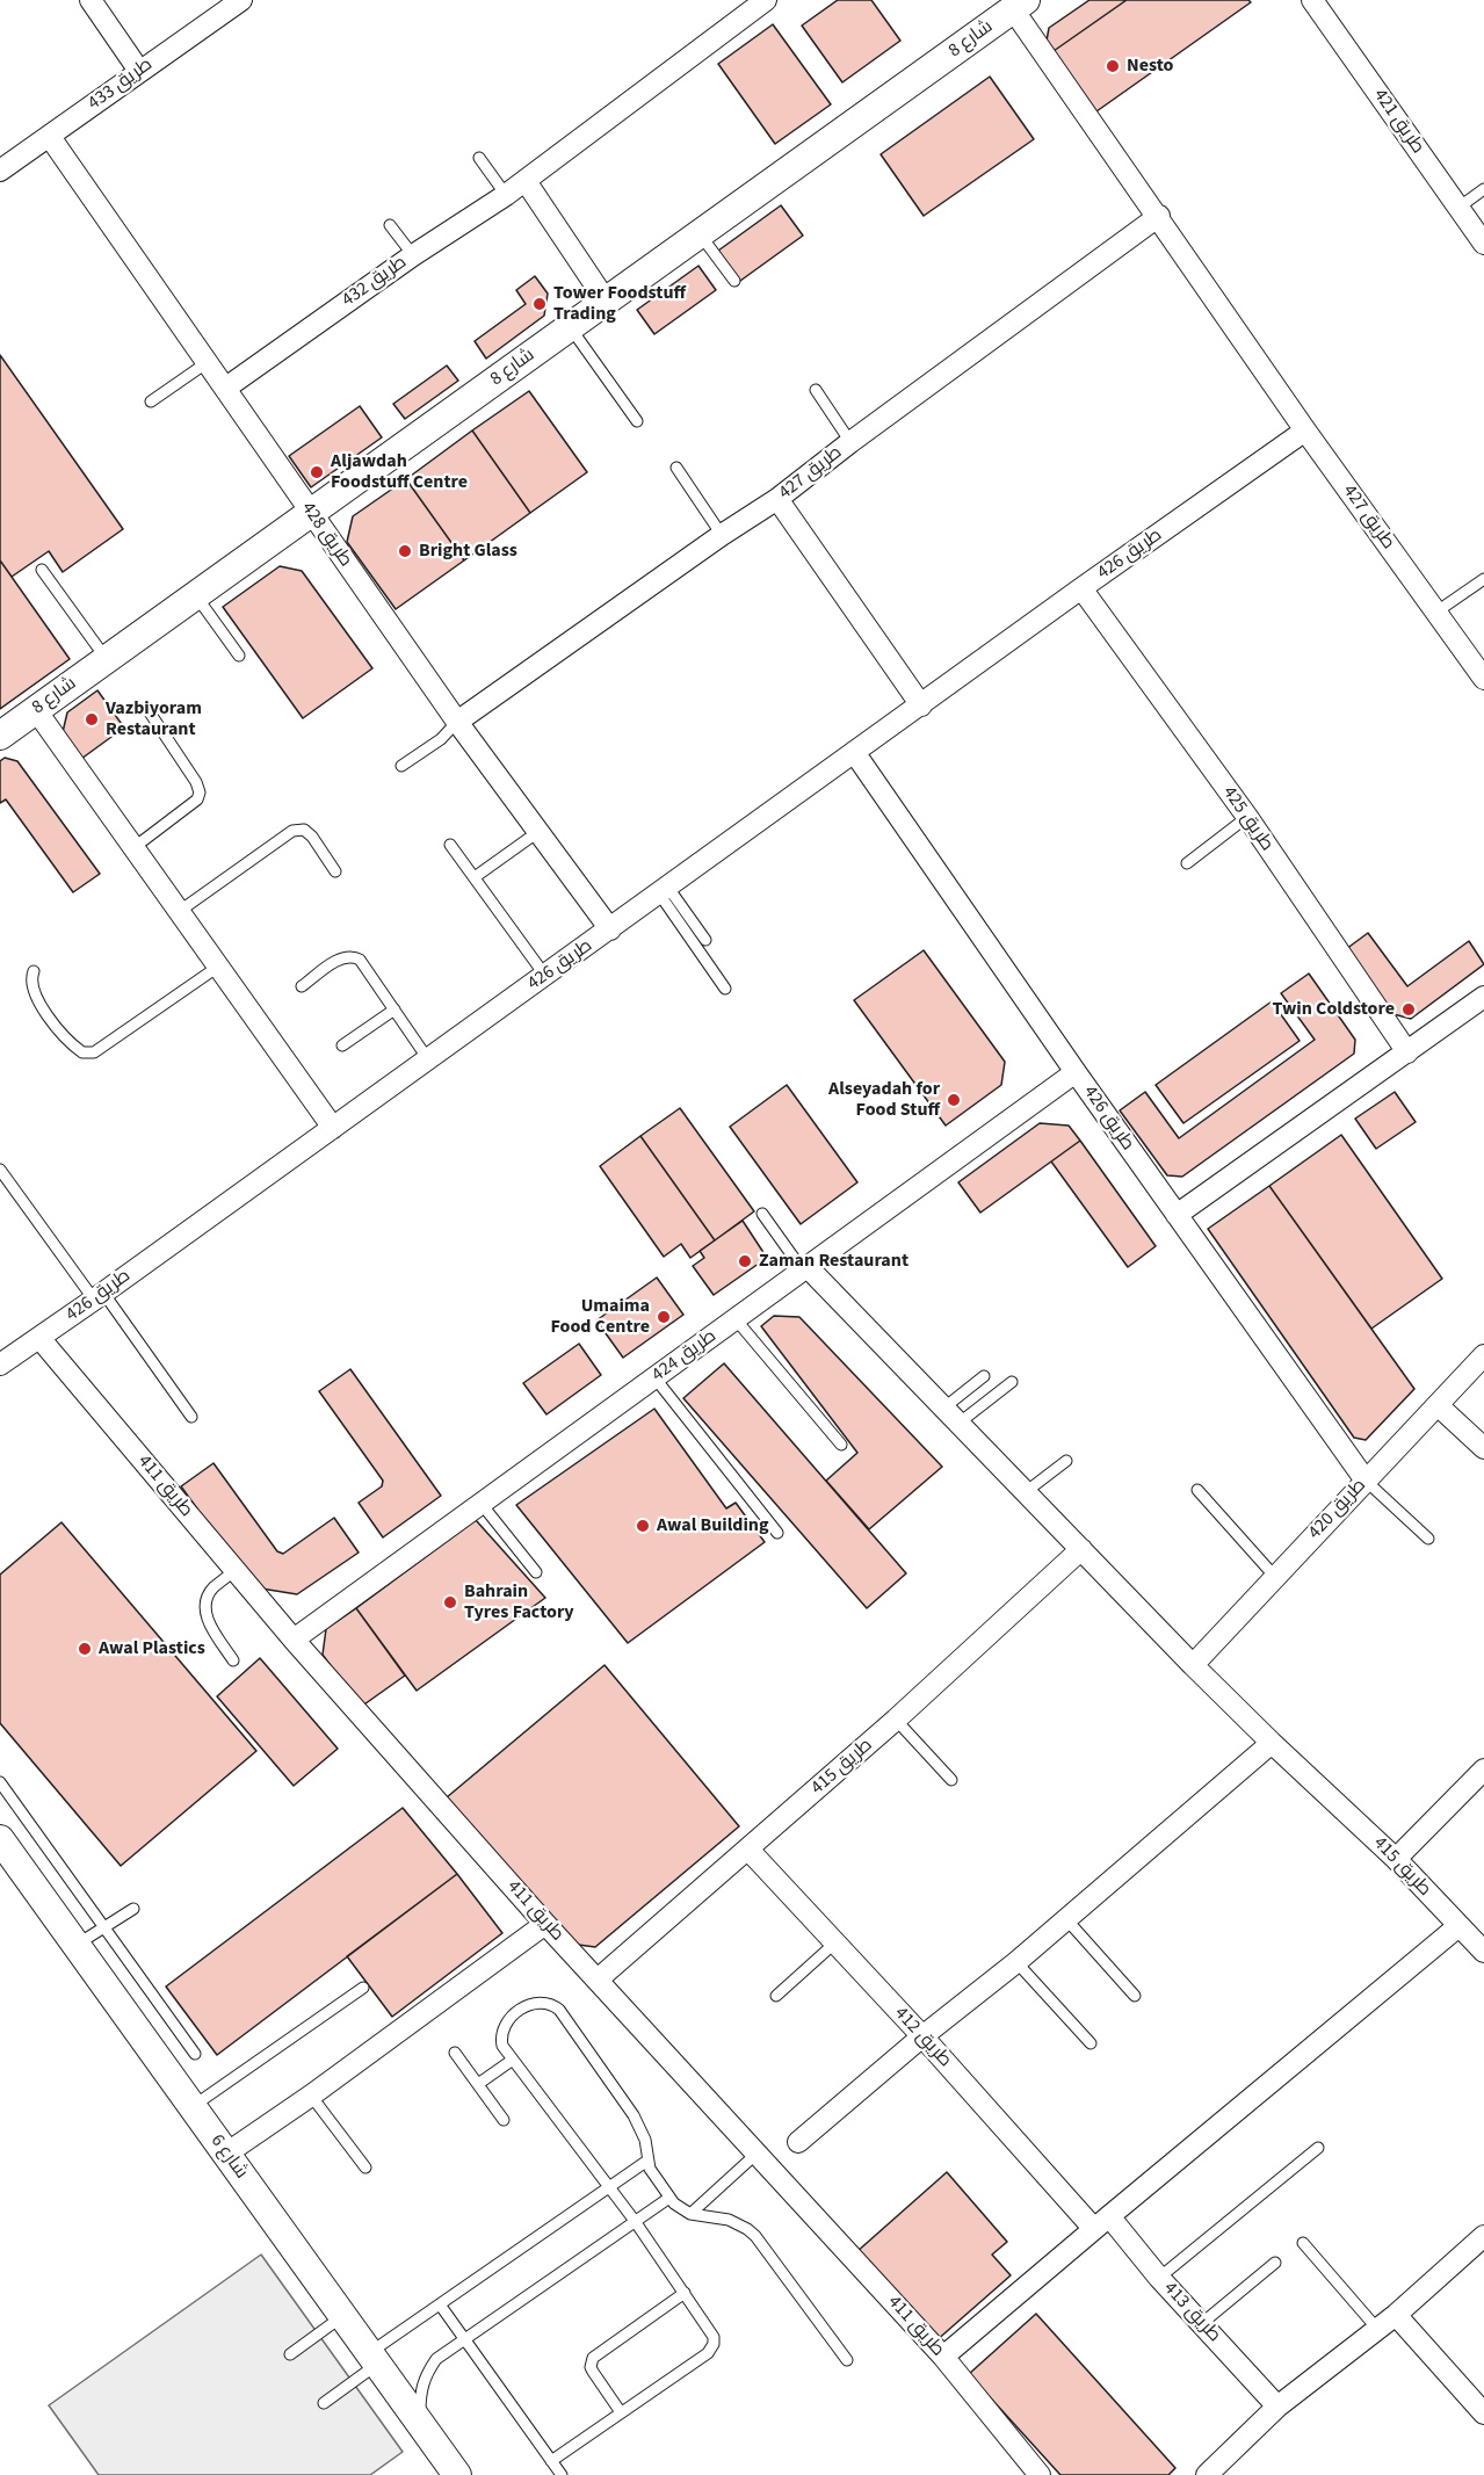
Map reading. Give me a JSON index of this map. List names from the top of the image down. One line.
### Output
{"streets":{"street":["شارع 8","طريق 433","طريق 421","طريق 432","طريق 427","طريق 428","طريق 426","طريق 425","طريق 424","طريق 411","طريق 420","طريق 415","طريق 412","شارع 6","طريق 413"]},"crossings":[["شارع 8","طريق 427"],["شارع 8","طريق 428"],["طريق 433","طريق 428"],["طريق 432","طريق 428"],["طريق 427","طريق 428"],["طريق 427","طريق 426"],["طريق 428","طريق 426"],["طريق 426","طريق 425"],["طريق 426","طريق 424"],["طريق 426","طريق 411"],["طريق 426","طريق 420"],["طريق 424","طريق 411"],["طريق 424","طريق 415"],["طريق 411","طريق 415"],["طريق 420","طريق 415"],["طريق 415","طريق 412"],["طريق 412","طريق 413"]],"places":["Nesto","Tower Foodstuff Trading","Aljawdah Foodstuff Centre","Bright Glass","Vazbiyoram Restaurant","Twin Coldstore","Alseyadah for Food Stuff","Zaman Restaurant","Umaima Food Centre","Awal Building","Bahrain Tyres Factory","Awal Plastics"]}
